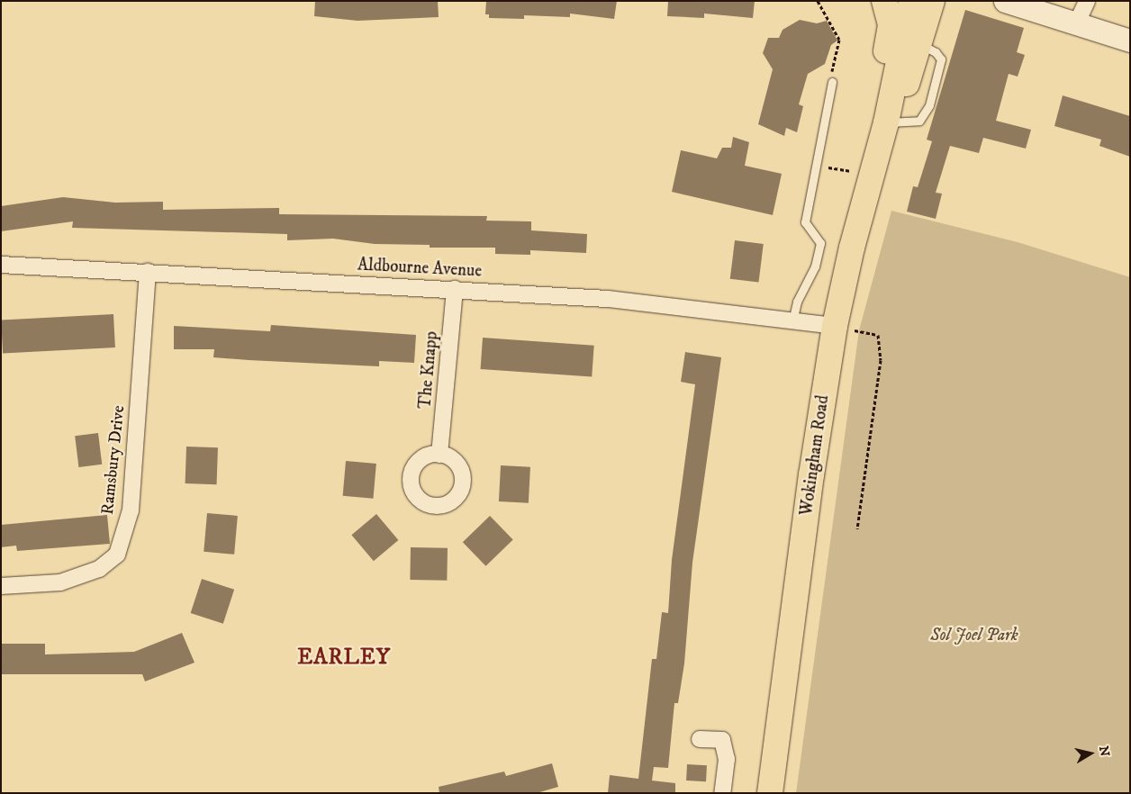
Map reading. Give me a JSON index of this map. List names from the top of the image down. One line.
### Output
{"streets":{"main road":["Wokingham Road"],"street":["Aldbourne Avenue","The Knapp","Ramsbury Drive"]},"crossings":[["Aldbourne Avenue","The Knapp"],["Aldbourne Avenue","Wokingham Road"],["Aldbourne Avenue","Ramsbury Drive"]],"districts":["EARLEY"],"parks":["Sol Joel Park"],"north":"right"}
